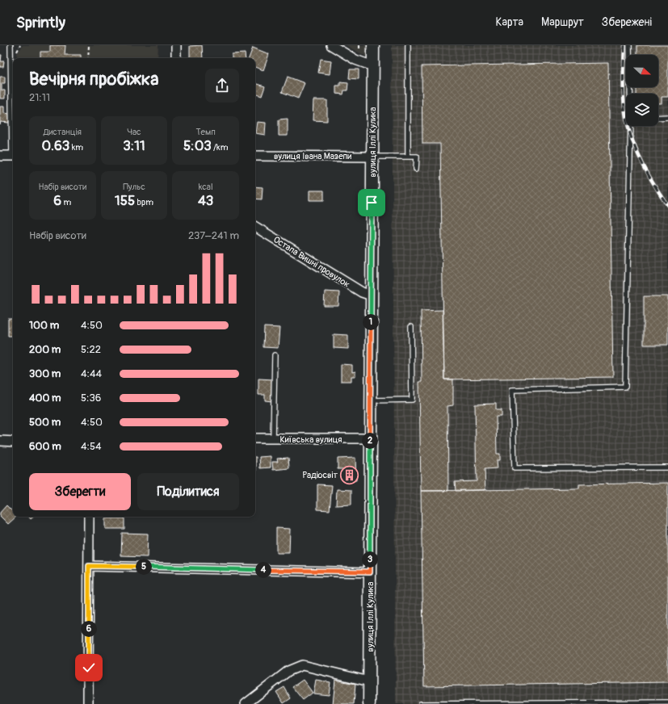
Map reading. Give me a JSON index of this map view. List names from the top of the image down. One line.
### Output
{"streets":{"street":["вулиця Іллі Кулика","вулиця Івана Мазепи","Остапа Вишні провулок","Київська вулиця"]},"crossings":[["вулиця Іллі Кулика","вулиця Івана Мазепи"],["вулиця Іллі Кулика","Остапа Вишні провулок"],["вулиця Іллі Кулика","Київська вулиця"]],"places":{"building":["Радіосвіт"]},"north":"right","page":{"header":"Sprintly","nav":["Карта","Маршрут","Збережені"],"heading":["Вечірня пробіжка","21:11"],"stats":[["Дистанція","0.63 km"],["Час","3:11"],["Темп","5:03 /km"],["Набір висоти","6 m"],["Пульс","155 bpm"],["kcal","43"]],"chart":["Набір висоти","237–241 m"],"list":[{"name":"100 m","note":"4:50"},{"name":"200 m","note":"5:22"},{"name":"300 m","note":"4:44"},{"name":"400 m","note":"5:36"},{"name":"500 m","note":"4:50"},{"name":"600 m","note":"4:54"}],"pins":["1","2","3","5","4","6"],"buttons":["Зберегти","Поділитися"]}}
